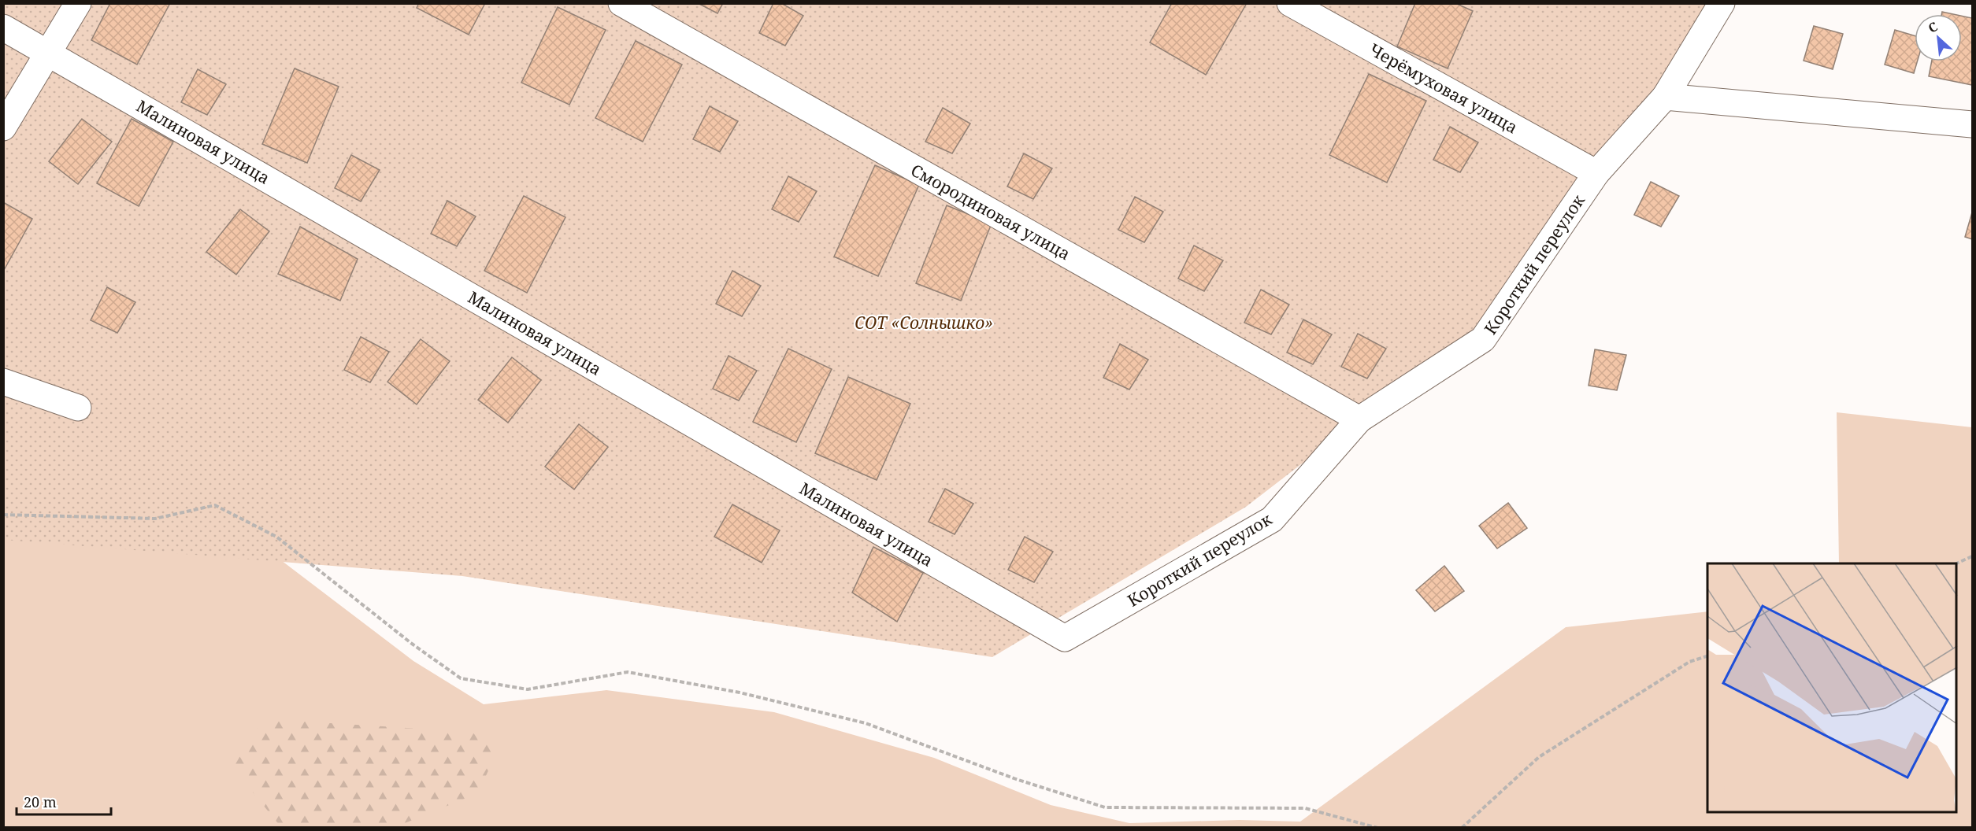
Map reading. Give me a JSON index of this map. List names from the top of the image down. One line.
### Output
{"streets":{"street":["Черёмуховая улица","Малиновая улица","Смородиновая улица","Короткий переулок"]},"crossings":[["Черёмуховая улица","Короткий переулок"],["Малиновая улица","Короткий переулок"],["Смородиновая улица","Короткий переулок"]],"parks":["СОТ «Солнышко»"],"scale_bar":"20 m","north":"top left"}
